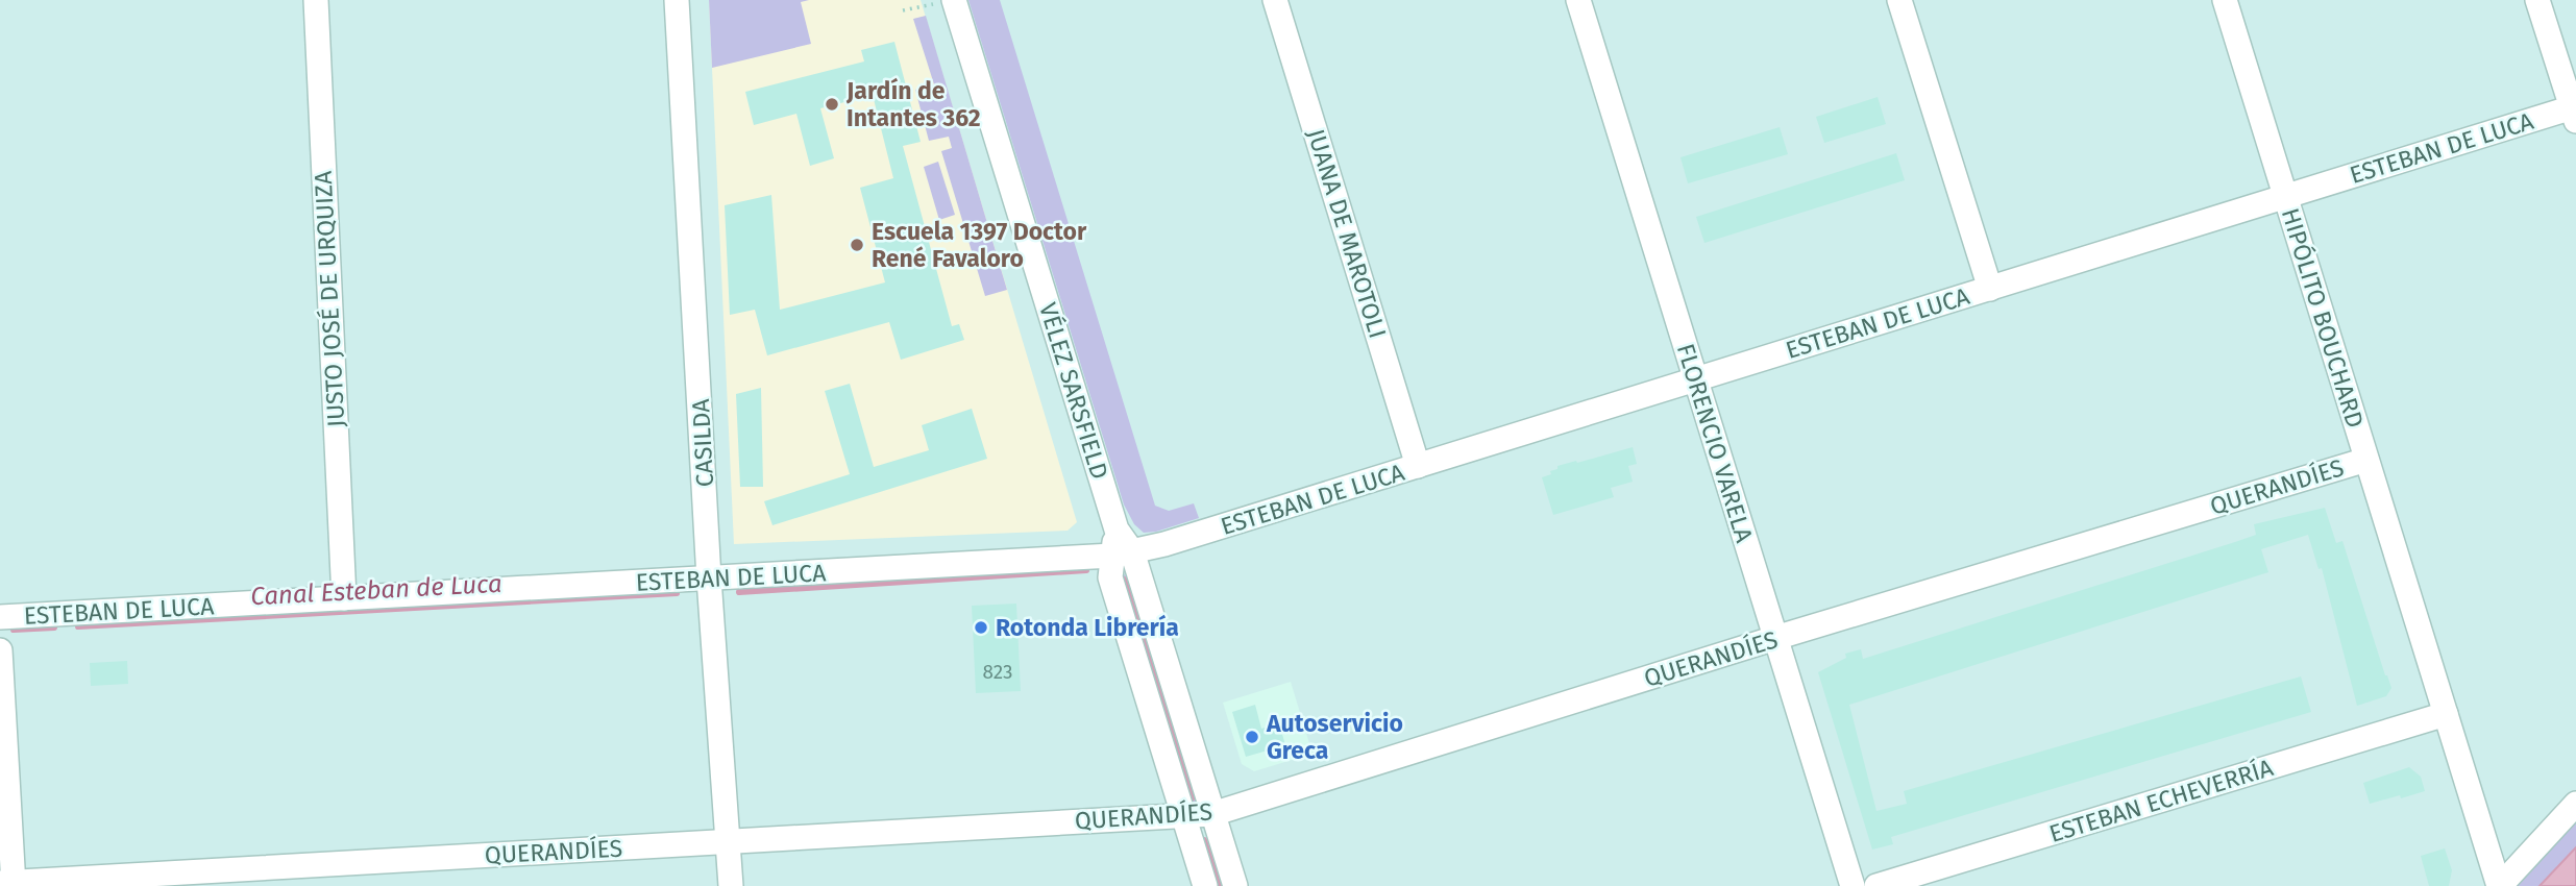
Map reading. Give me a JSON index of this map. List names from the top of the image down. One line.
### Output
{"streets":{"street":["ESTEBAN DE LUCA","JUANA DE MAROTOLI","JUSTO JOSÉ DE URQUIZA","HIPÓLITO BOUCHARD","VÉLEZ SARSFIELD","CASILDA","FLORENCIO VARELA","QUERANDÍES","ESTEBAN ECHEVERRÍA"]},"crossings":[["ESTEBAN DE LUCA","JUANA DE MAROTOLI"],["ESTEBAN DE LUCA","JUSTO JOSÉ DE URQUIZA"],["ESTEBAN DE LUCA","HIPÓLITO BOUCHARD"],["ESTEBAN DE LUCA","VÉLEZ SARSFIELD"],["ESTEBAN DE LUCA","CASILDA"],["ESTEBAN DE LUCA","FLORENCIO VARELA"],["HIPÓLITO BOUCHARD","QUERANDÍES"],["HIPÓLITO BOUCHARD","ESTEBAN ECHEVERRÍA"],["VÉLEZ SARSFIELD","QUERANDÍES"],["CASILDA","QUERANDÍES"],["FLORENCIO VARELA","QUERANDÍES"]],"water":["Canal Esteban de Luca"],"places":["Jardín de Intantes 362","Escuela 1397 Doctor René Favaloro","Rotonda Librería","Autoservicio Greca"],"house_numbers":["823"]}
